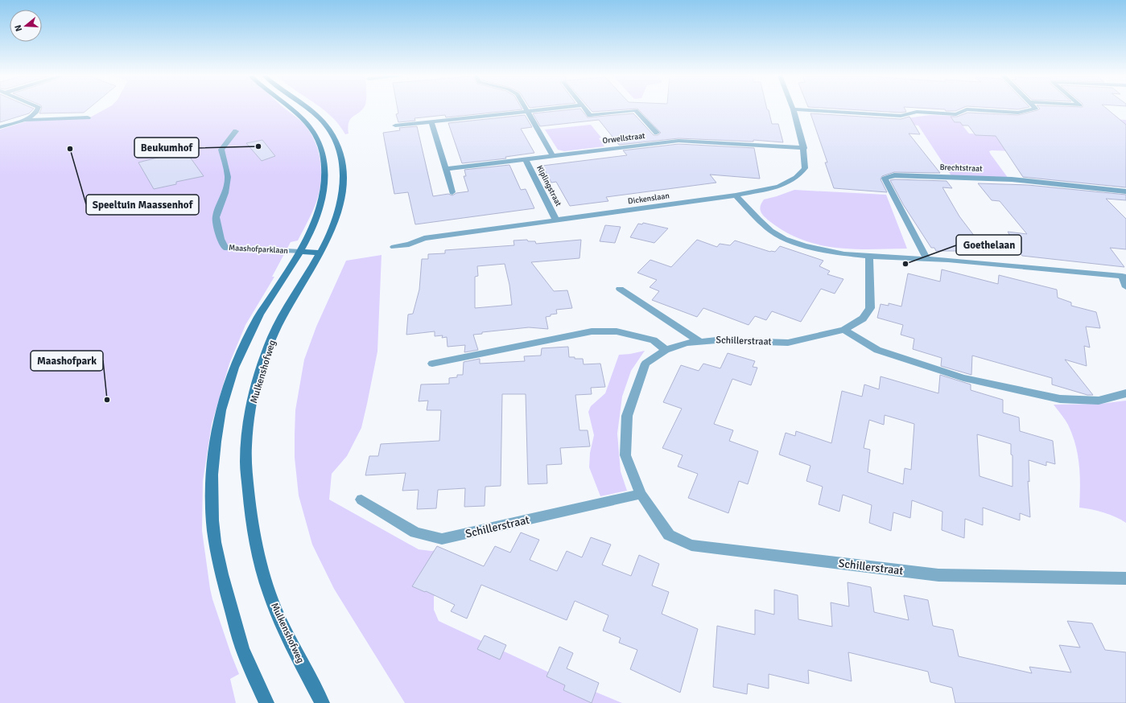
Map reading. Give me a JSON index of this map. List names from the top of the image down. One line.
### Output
{"streets":{"street":["Orwellstraat","Brechtstraat","Kiplingstraat","Dickenslaan","Maashofparklaan","Schillerstraat","Mulkenshofweg"]},"crossings":[["Orwellstraat","Kiplingstraat"],["Orwellstraat","Dickenslaan"],["Kiplingstraat","Dickenslaan"],["Maashofparklaan","Mulkenshofweg"]],"places":["Beukumhof","Speeltuin Maassenhof","Goethelaan","Maashofpark"],"north":"left"}
